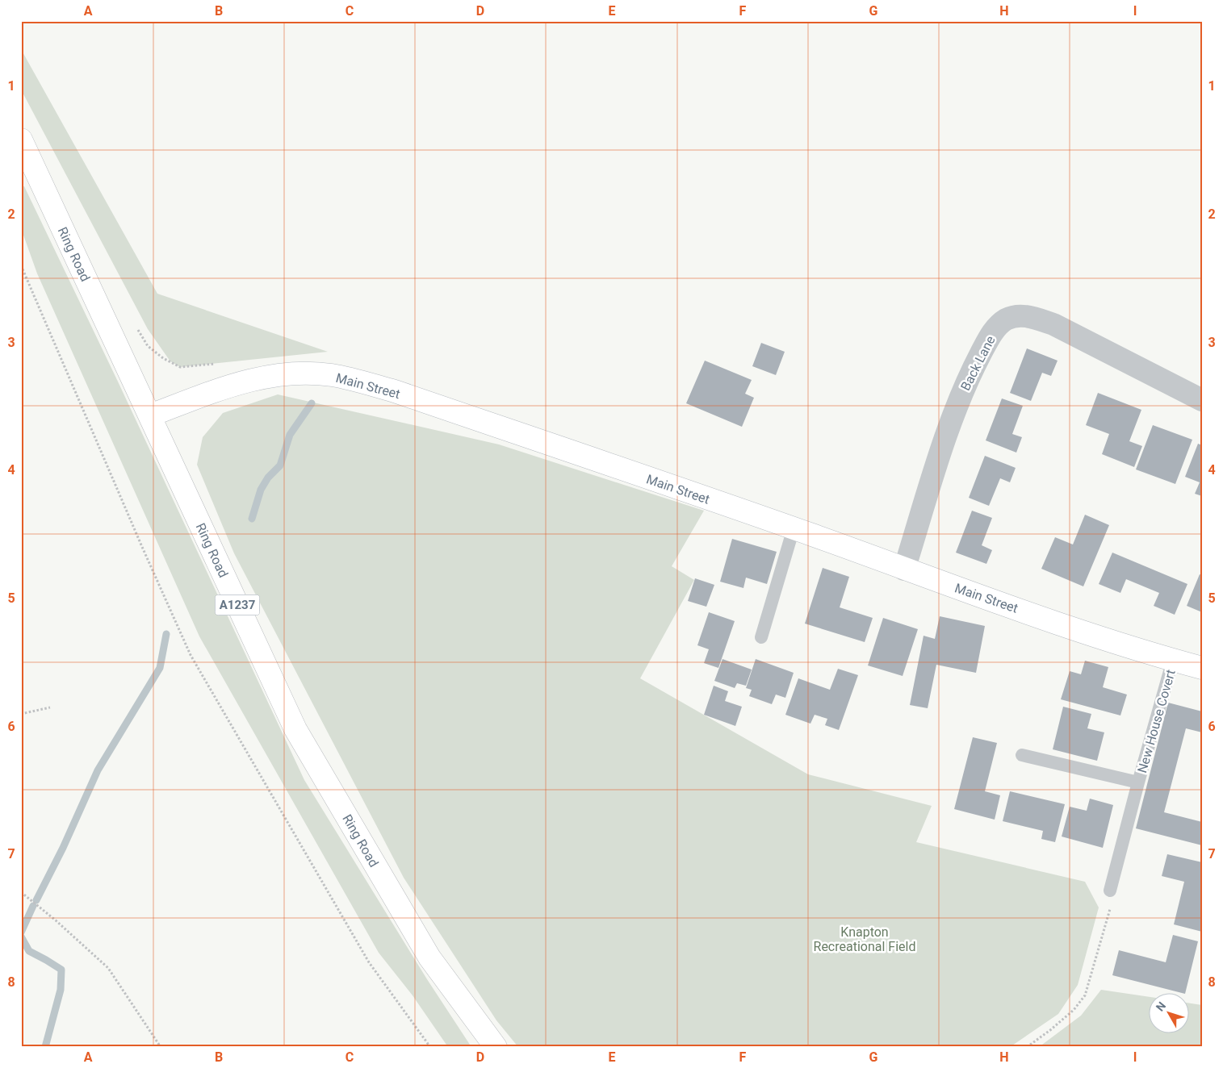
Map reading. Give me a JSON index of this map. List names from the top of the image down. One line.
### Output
{"streets":{"main road":["Ring Road","Main Street","A1237"],"street":["Back Lane"],"lane":["New House Covert"]},"crossings":[["Ring Road","Main Street"],["Back Lane","Main Street"],["Main Street","New House Covert"]],"parks":["Knapton Recreational Field"],"north":"top left","grid":{"columns":["A","B","C","D","E","F","G","H","I"],"rows":["1","2","3","4","5","6","7","8"]}}
